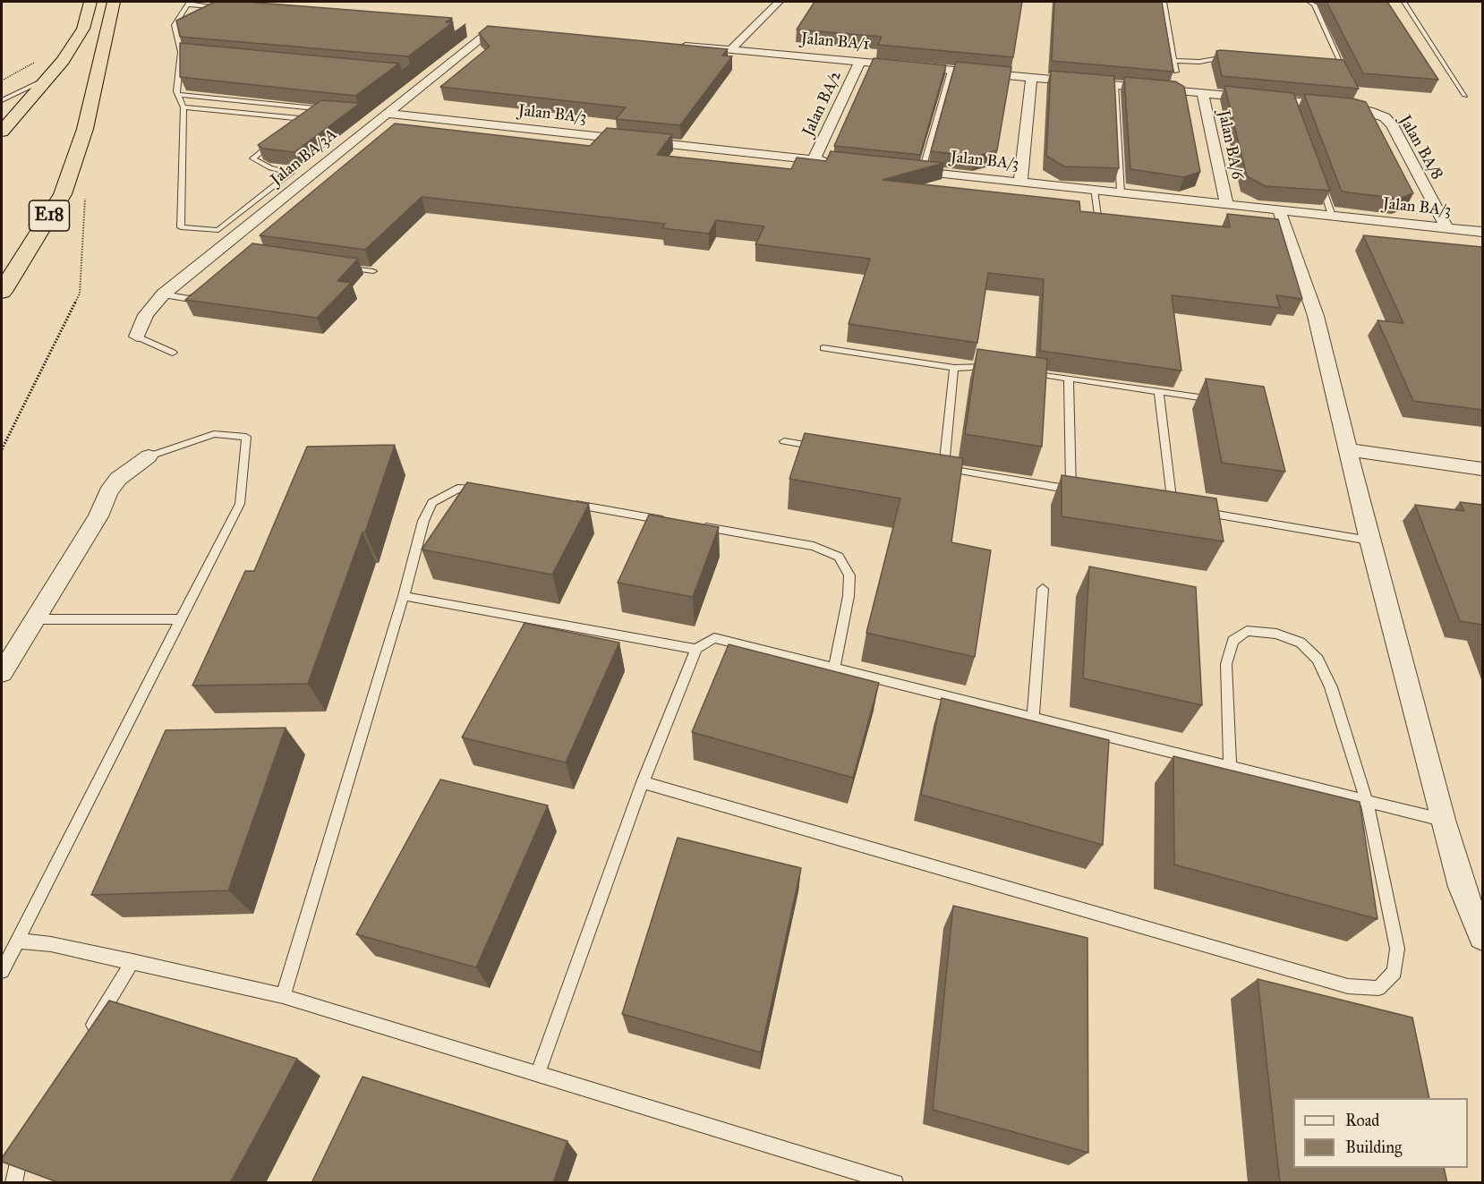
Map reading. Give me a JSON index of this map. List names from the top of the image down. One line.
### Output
{"streets":{"highway":["E18"],"street":["Jalan BA/1","Jalan BA/2","Jalan BA/3","Jalan BA/6","Jalan BA/8","Jalan BA/3A"]},"crossings":[["Jalan BA/1","Jalan BA/2"],["Jalan BA/1","Jalan BA/6"],["Jalan BA/1","Jalan BA/8"],["Jalan BA/2","Jalan BA/3"],["Jalan BA/3","Jalan BA/6"],["Jalan BA/3","Jalan BA/8"],["Jalan BA/3","Jalan BA/3A"]],"legend":["Road","Building"]}
